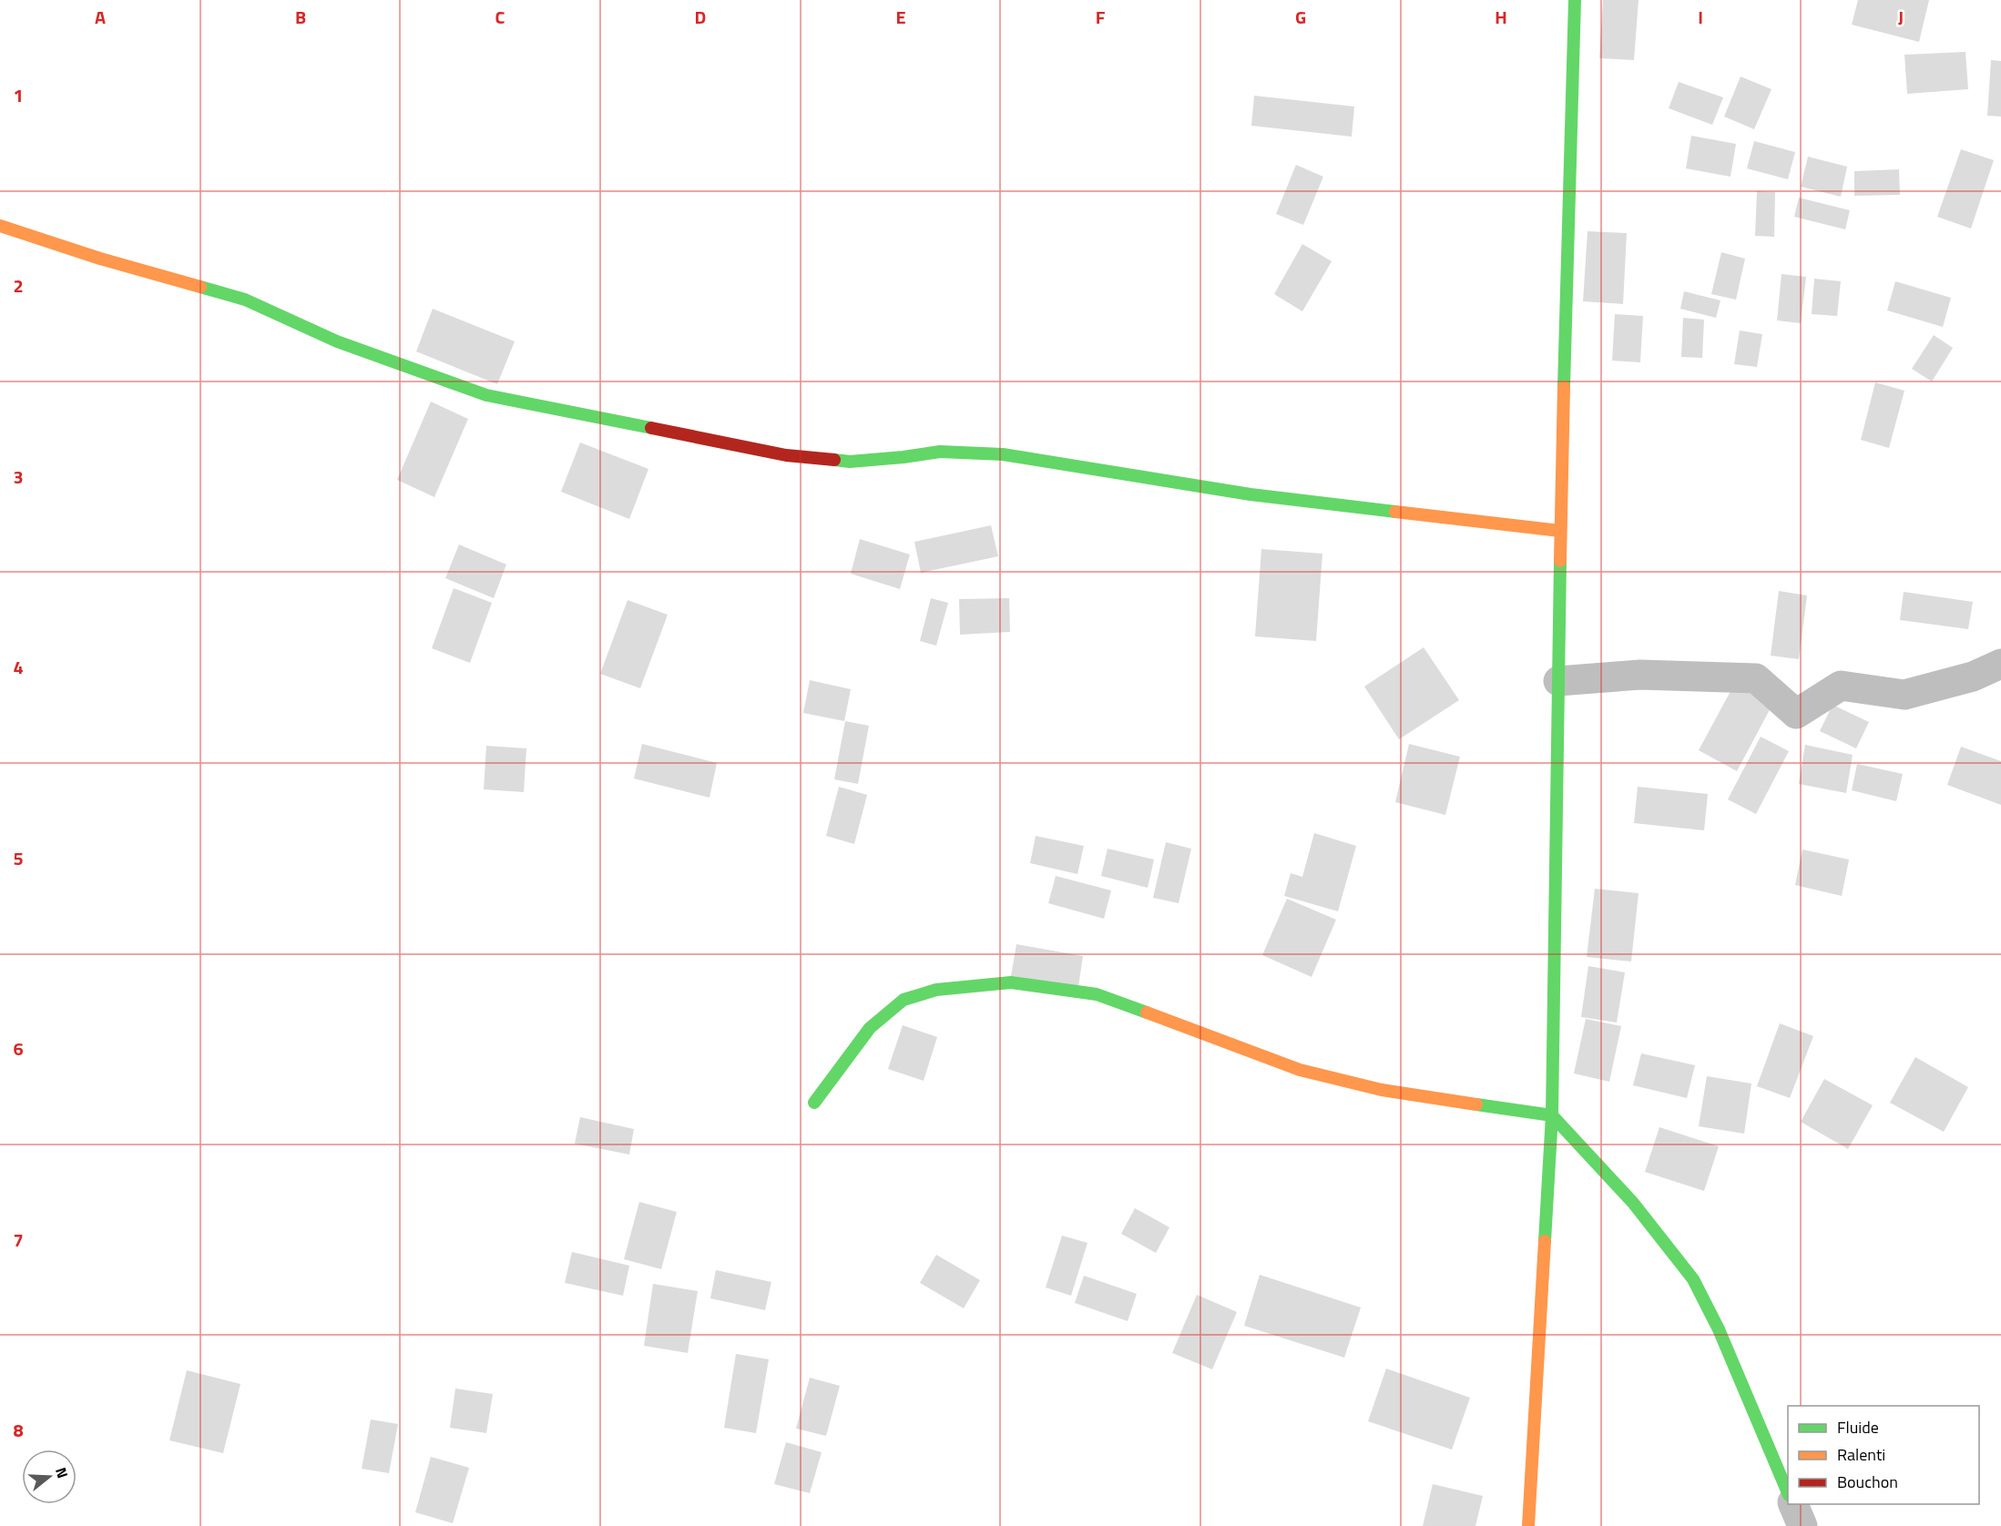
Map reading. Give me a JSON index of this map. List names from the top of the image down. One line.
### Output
{"legend":["Fluide","Ralenti","Bouchon"],"north":"right","grid":{"columns":["A","B","C","D","E","F","G","H","I","J"],"rows":["1","2","3","4","5","6","7","8"]}}
